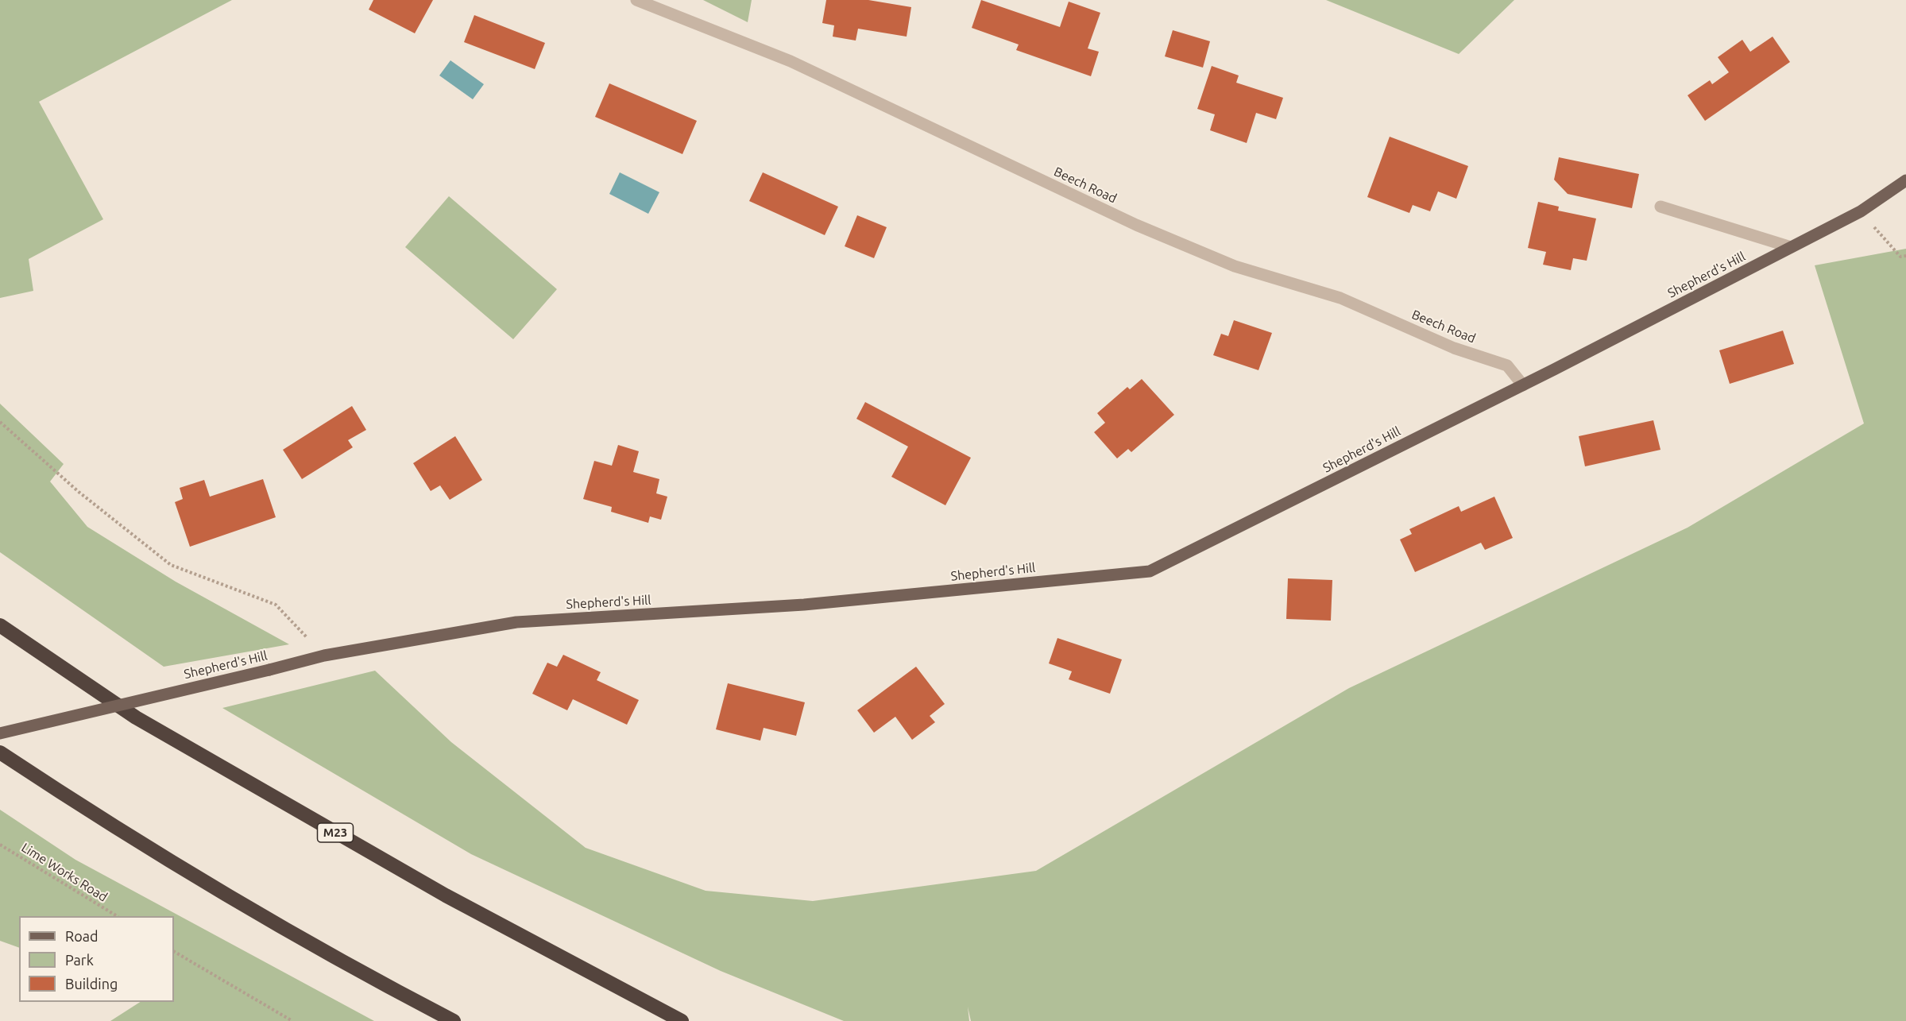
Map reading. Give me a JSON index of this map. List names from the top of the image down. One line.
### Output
{"streets":{"highway":["M23"],"main road":["Shepherd's Hill"],"street":["Beech Road"],"path":["Lime Works Road"]},"crossings":[["Beech Road","Shepherd's Hill"]],"legend":["Road","Park","Building"]}
